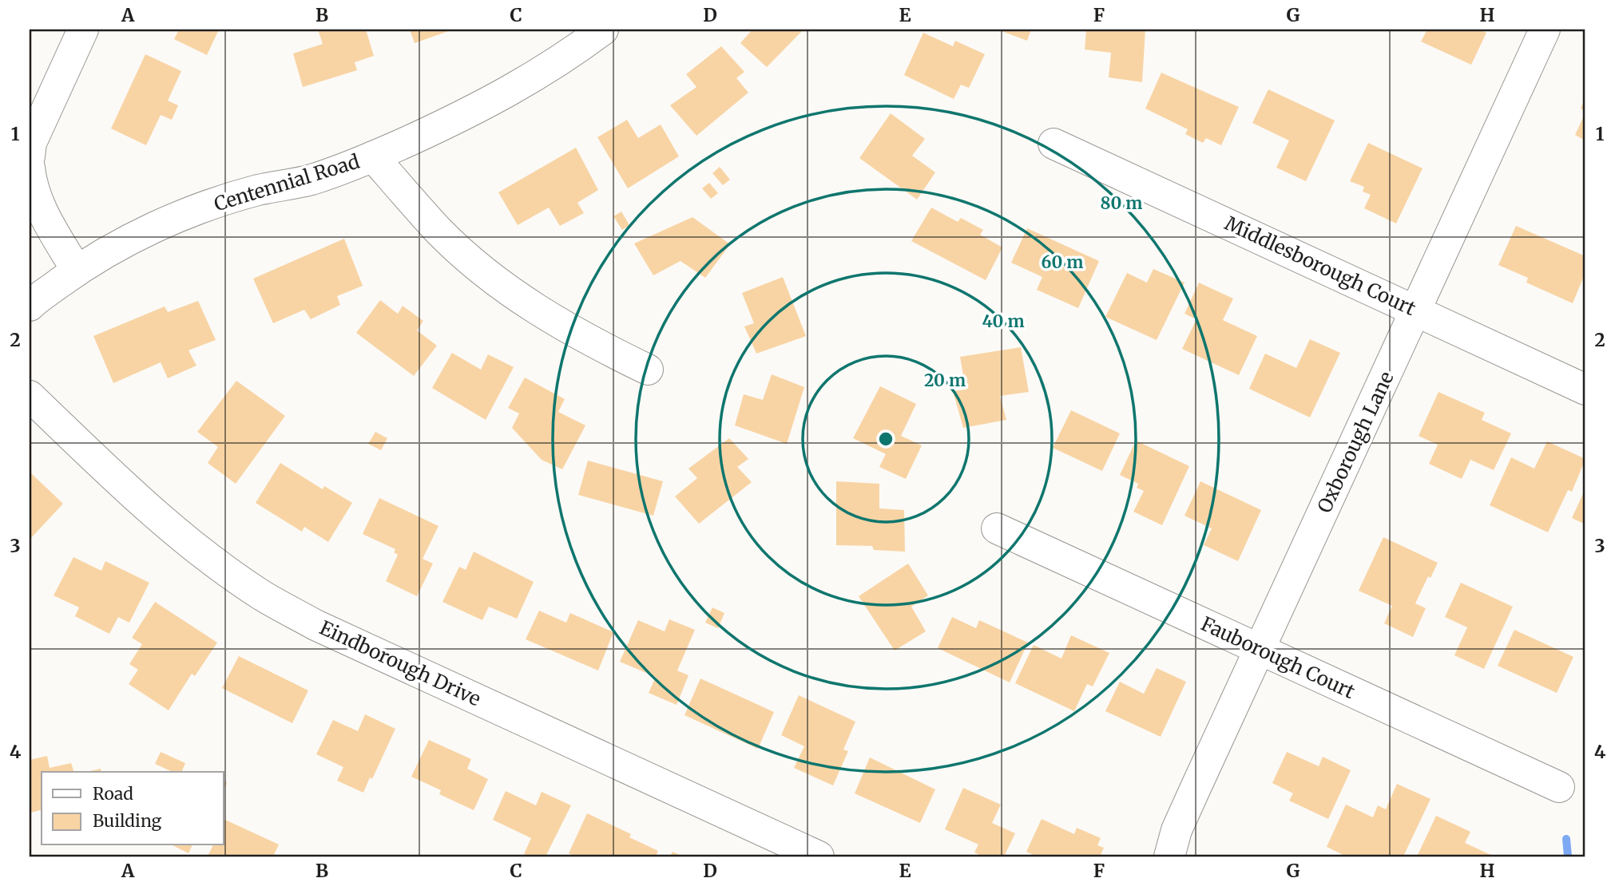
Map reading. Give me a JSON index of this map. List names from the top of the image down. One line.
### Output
{"streets":{"street":["Centennial Road","Middlesborough Court","Oxborough Lane","Fauborough Court","Eindborough Drive"]},"crossings":[["Middlesborough Court","Oxborough Lane"],["Oxborough Lane","Fauborough Court"]],"legend":["Road","Building"],"grid":{"columns":["A","B","C","D","E","F","G","H"],"rows":["1","2","3","4"]},"rings":["80 m","60 m","40 m","20 m"]}
